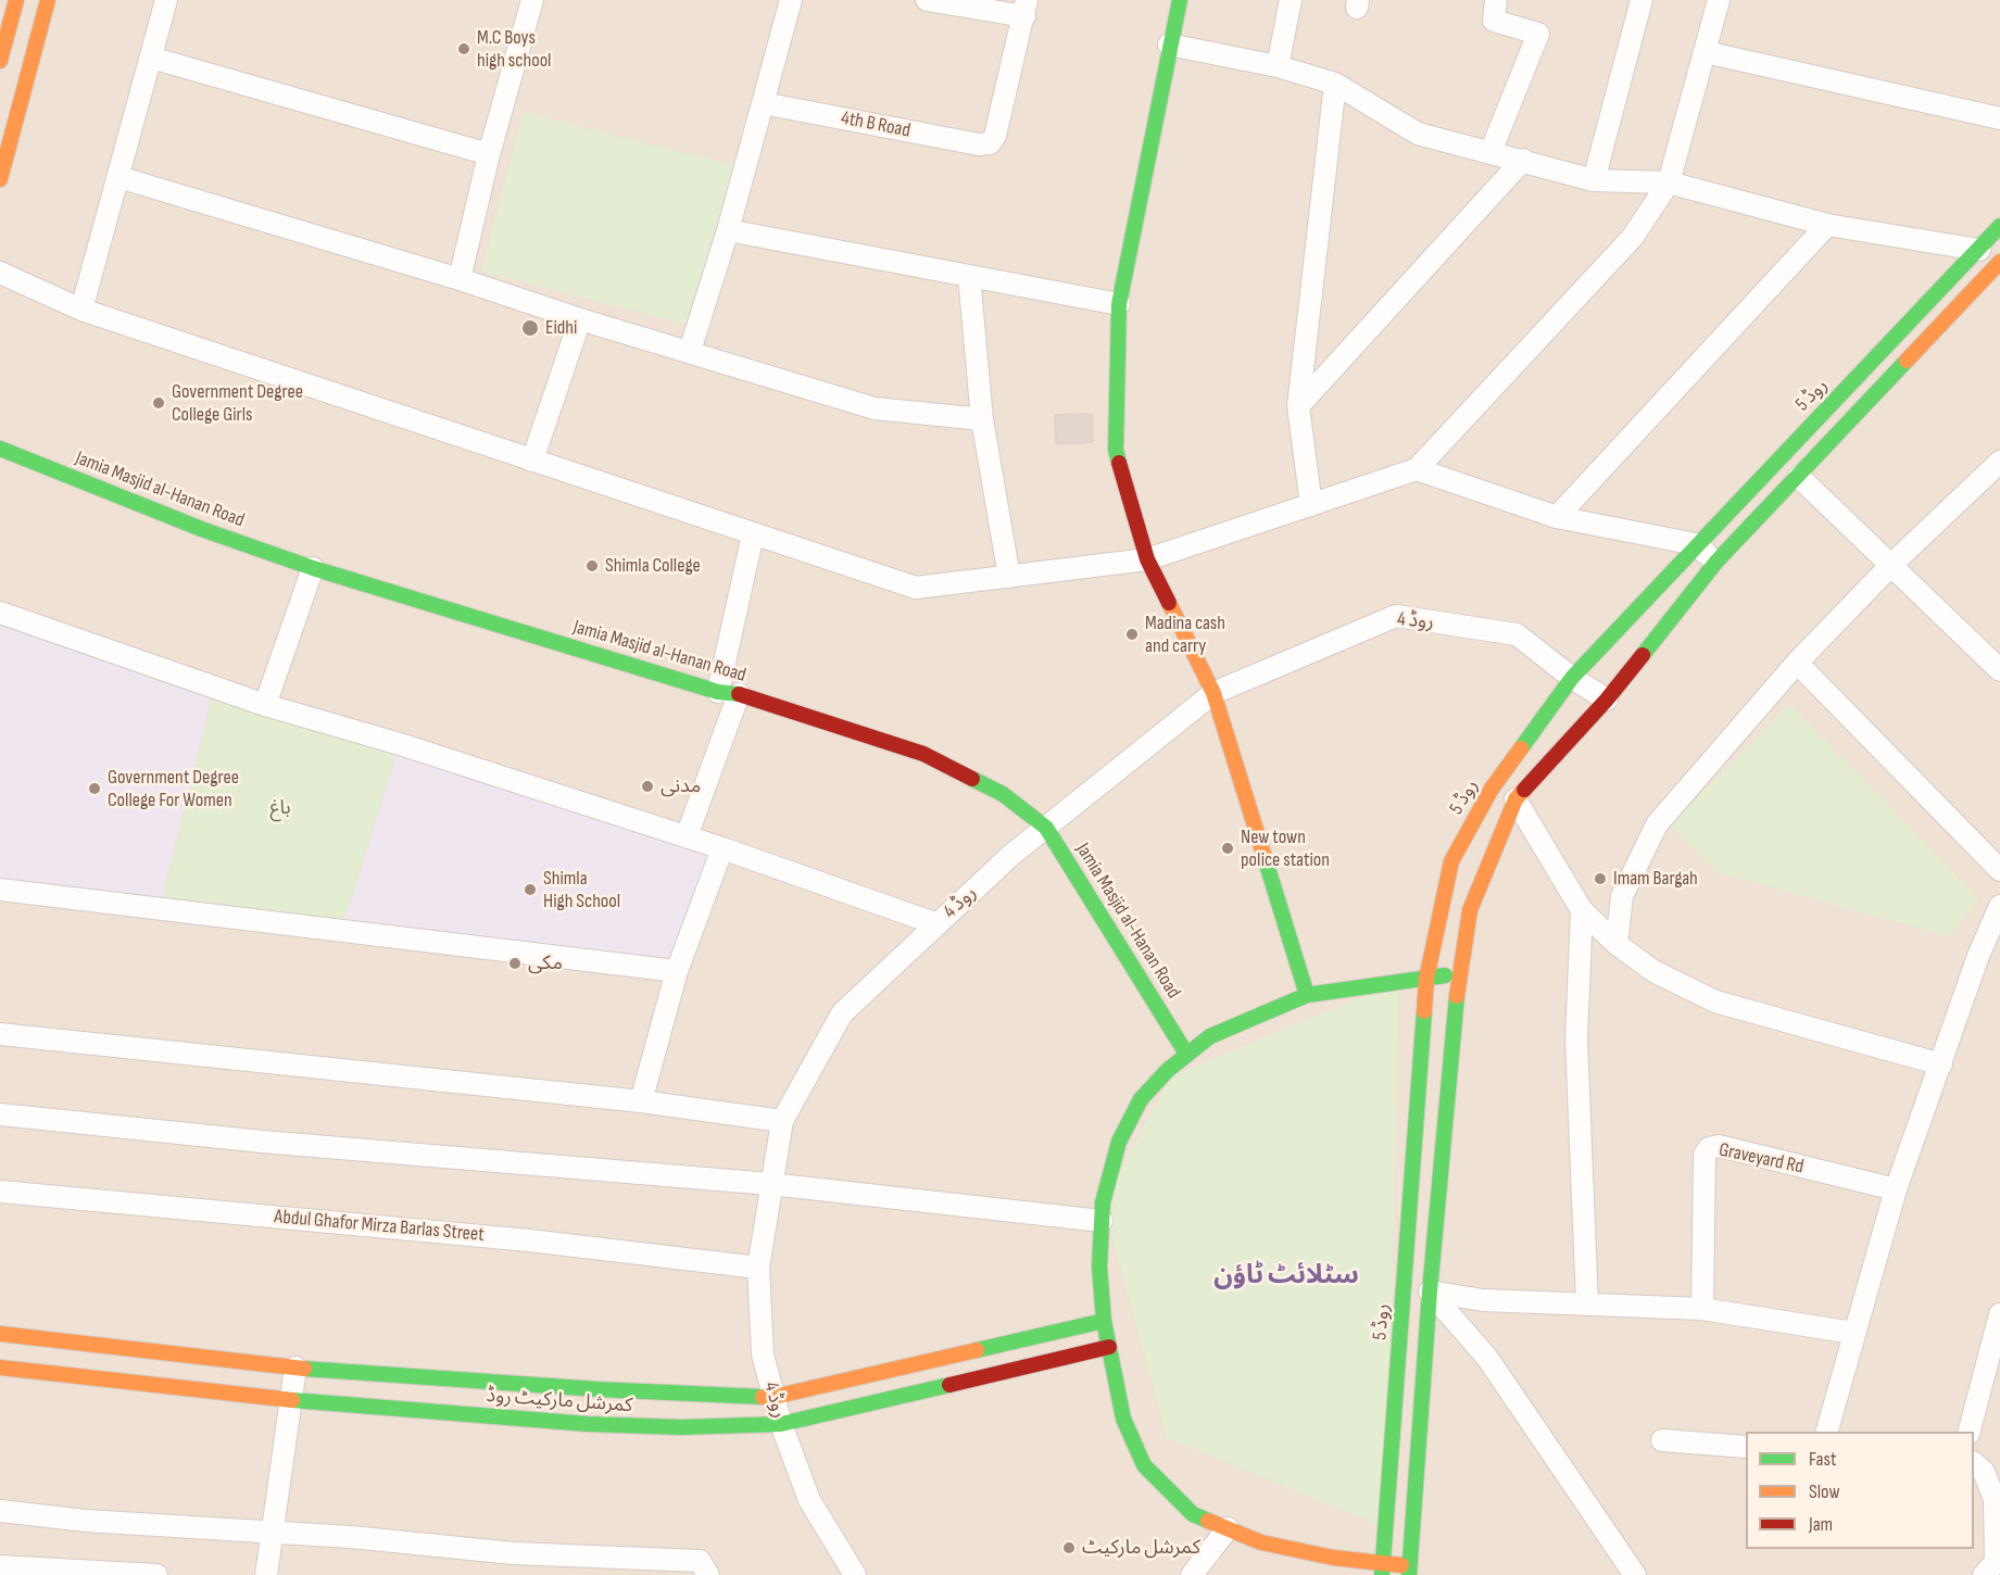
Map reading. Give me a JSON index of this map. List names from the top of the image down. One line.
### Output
{"streets":{"main road":["روڈ 5","Jamia Masjid al-Hanan Road","کمرشل مارکیٹ روڈ"],"street":["4th B Road","روڈ 4","Graveyard Rd","Abdul Ghafor Mirza Barlas Street"]},"crossings":[["روڈ 5","روڈ 4"],["Jamia Masjid al-Hanan Road","روڈ 4"],["روڈ 4","Abdul Ghafor Mirza Barlas Street"],["روڈ 4","کمرشل مارکیٹ روڈ"]],"districts":["سٹلائٹ ٹاؤن"],"parks":["باغ"],"places":["M.C Boys high school","Eidhi","Government Degree College Girls","Shimla College","Madina cash and carry","مدنی","Government Degree College For Women","New town police station","Imam Bargah","Shimla High School","مکی","کمرشل مارکیٹ"],"legend":["Fast","Slow","Jam"]}
